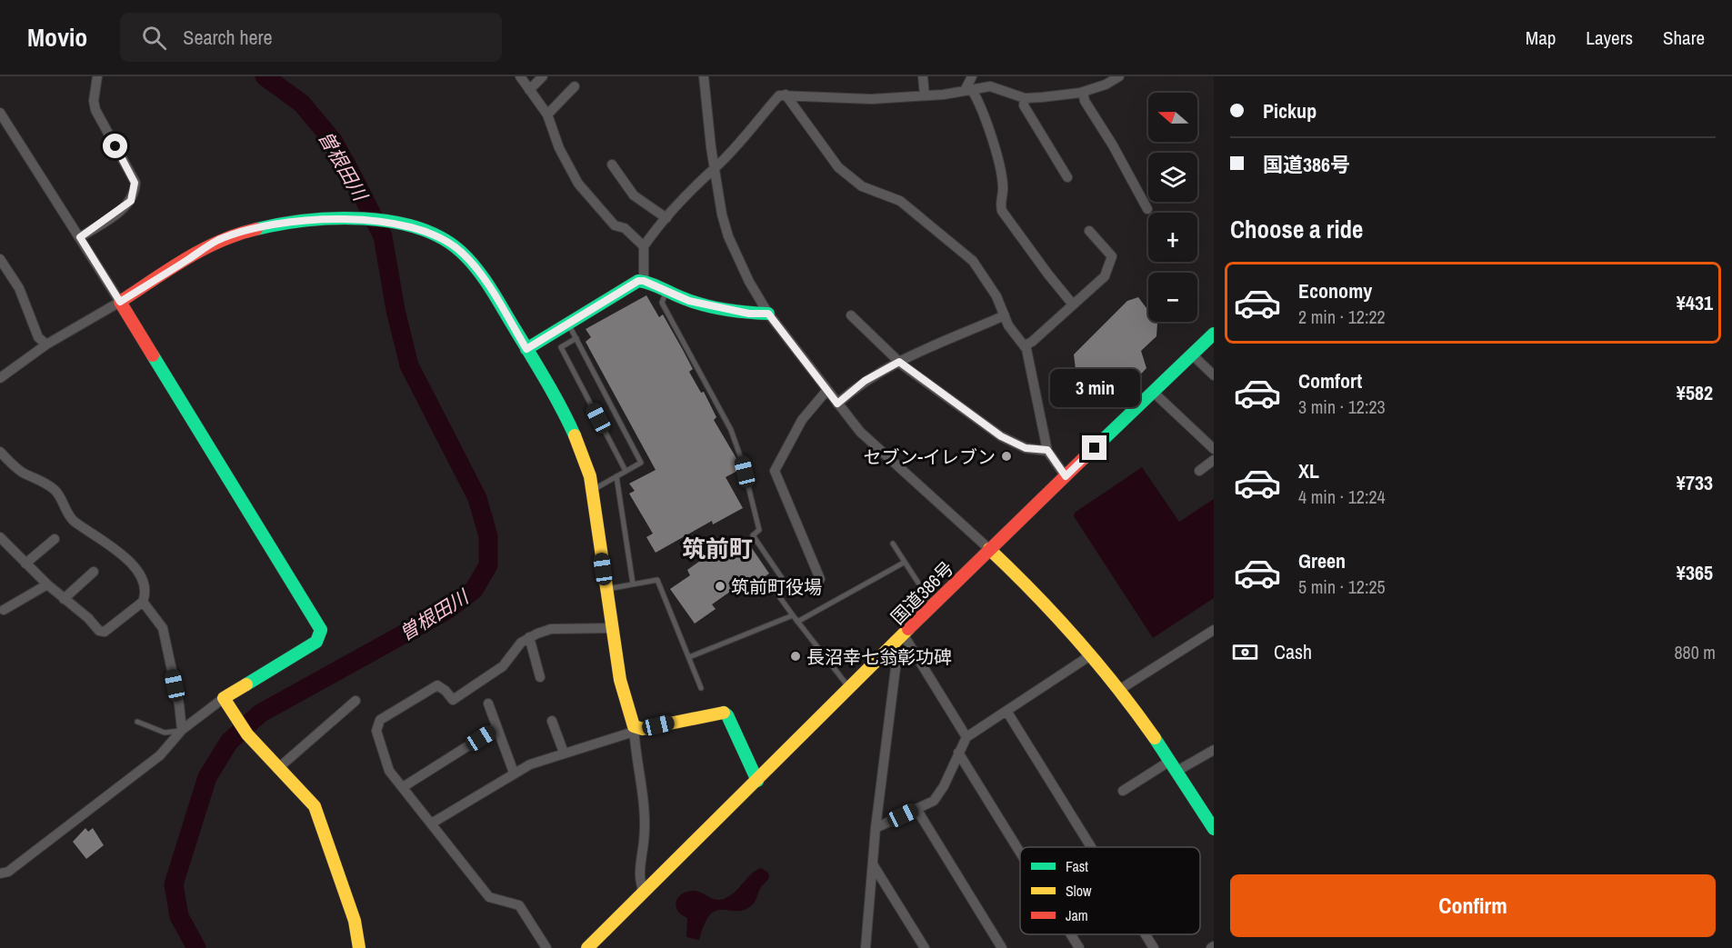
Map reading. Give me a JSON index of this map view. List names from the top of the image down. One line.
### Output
{"streets":{"main road":["国道386号"]},"districts":["筑前町"],"water":["曽根田川"],"places":["セブン-イレブン","筑前町役場","長沼幸七翁彰功碑"],"legend":["Fast","Slow","Jam"],"north":"left","page":{"header":"Movio","search":"Search here","nav":["Map","Layers","Share"],"banner":["Pickup","国道386号"],"map_buttons":["+","−"],"heading":"Choose a ride","list":[{"name":"Economy","note":"2 min · 12:22","value":"¥431"},{"name":"Comfort","note":"3 min · 12:23","value":"¥582"},{"name":"XL","note":"4 min · 12:24","value":"¥733"},{"name":"Green","note":"5 min · 12:25","value":"¥365"}],"bubble":"3 min","pay":["Cash","880 m"],"buttons":"Confirm"}}
